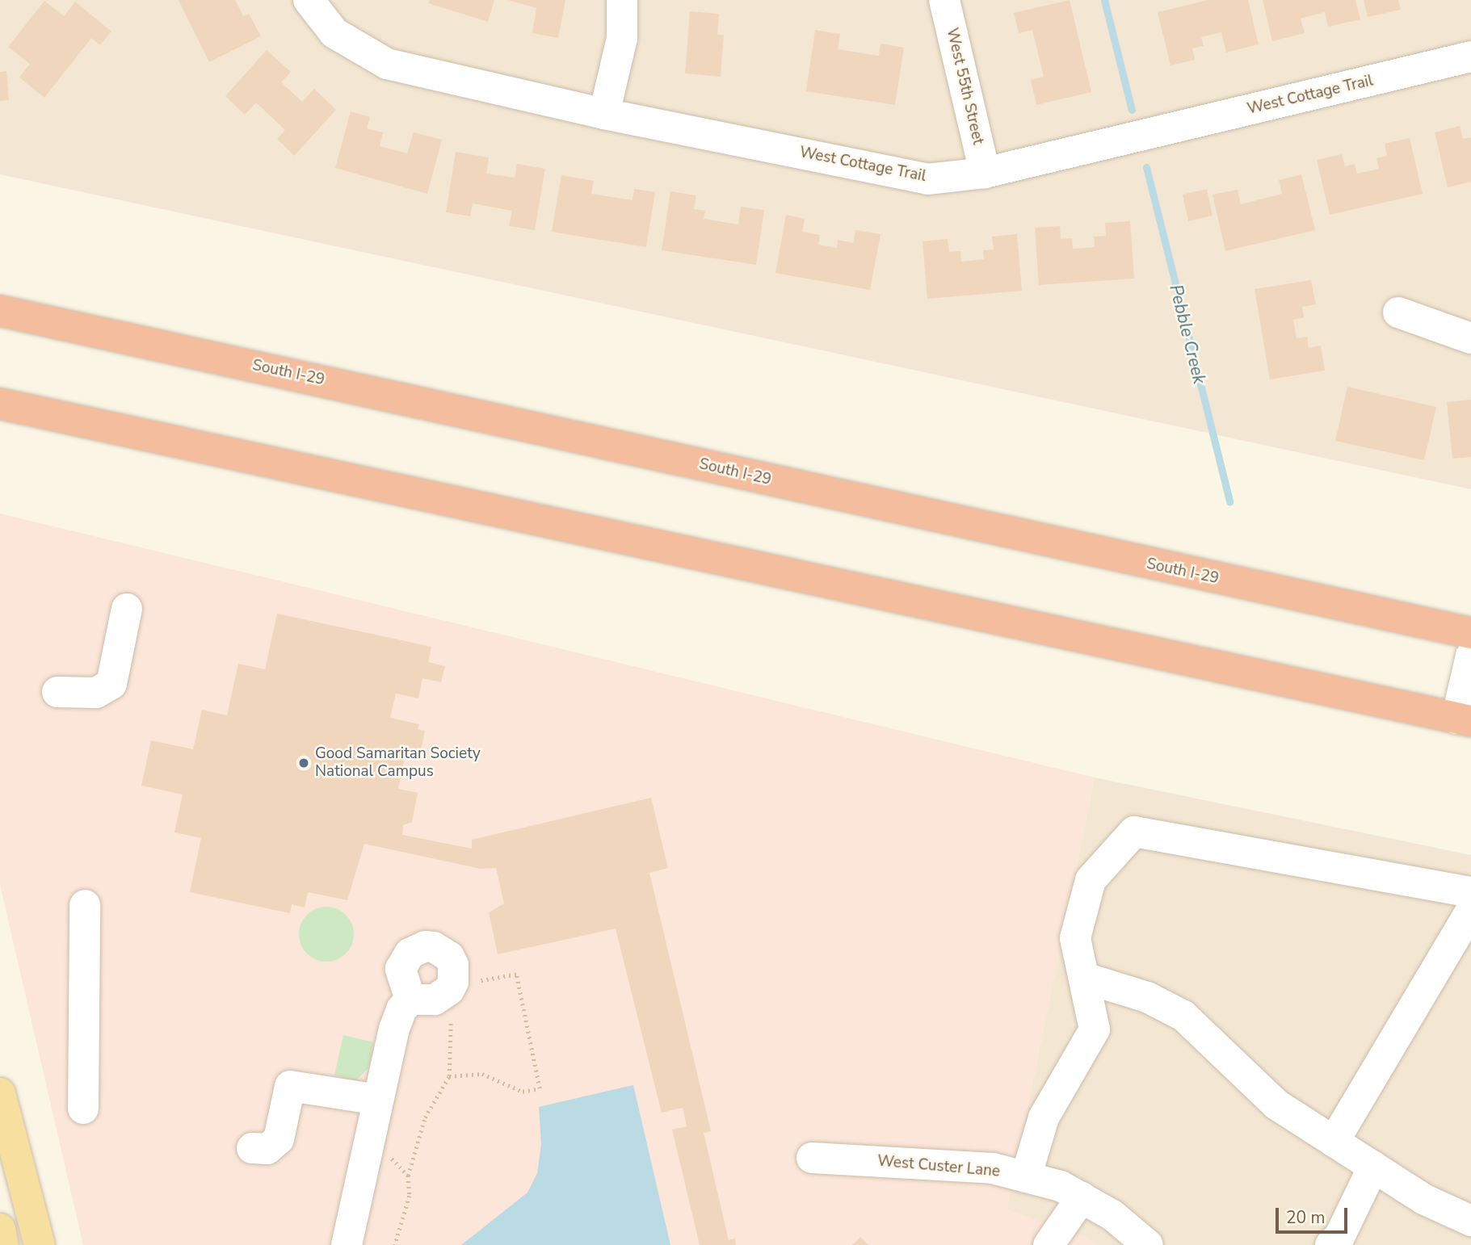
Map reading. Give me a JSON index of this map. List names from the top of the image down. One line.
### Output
{"streets":{"highway":["South I-29"],"street":["West 55th Street","West Cottage Trail","West Custer Lane"]},"crossings":[["West 55th Street","West Cottage Trail"]],"water":["Pebble Creek"],"places":["Good Samaritan Society National Campus"],"scale_bar":"20 m"}
